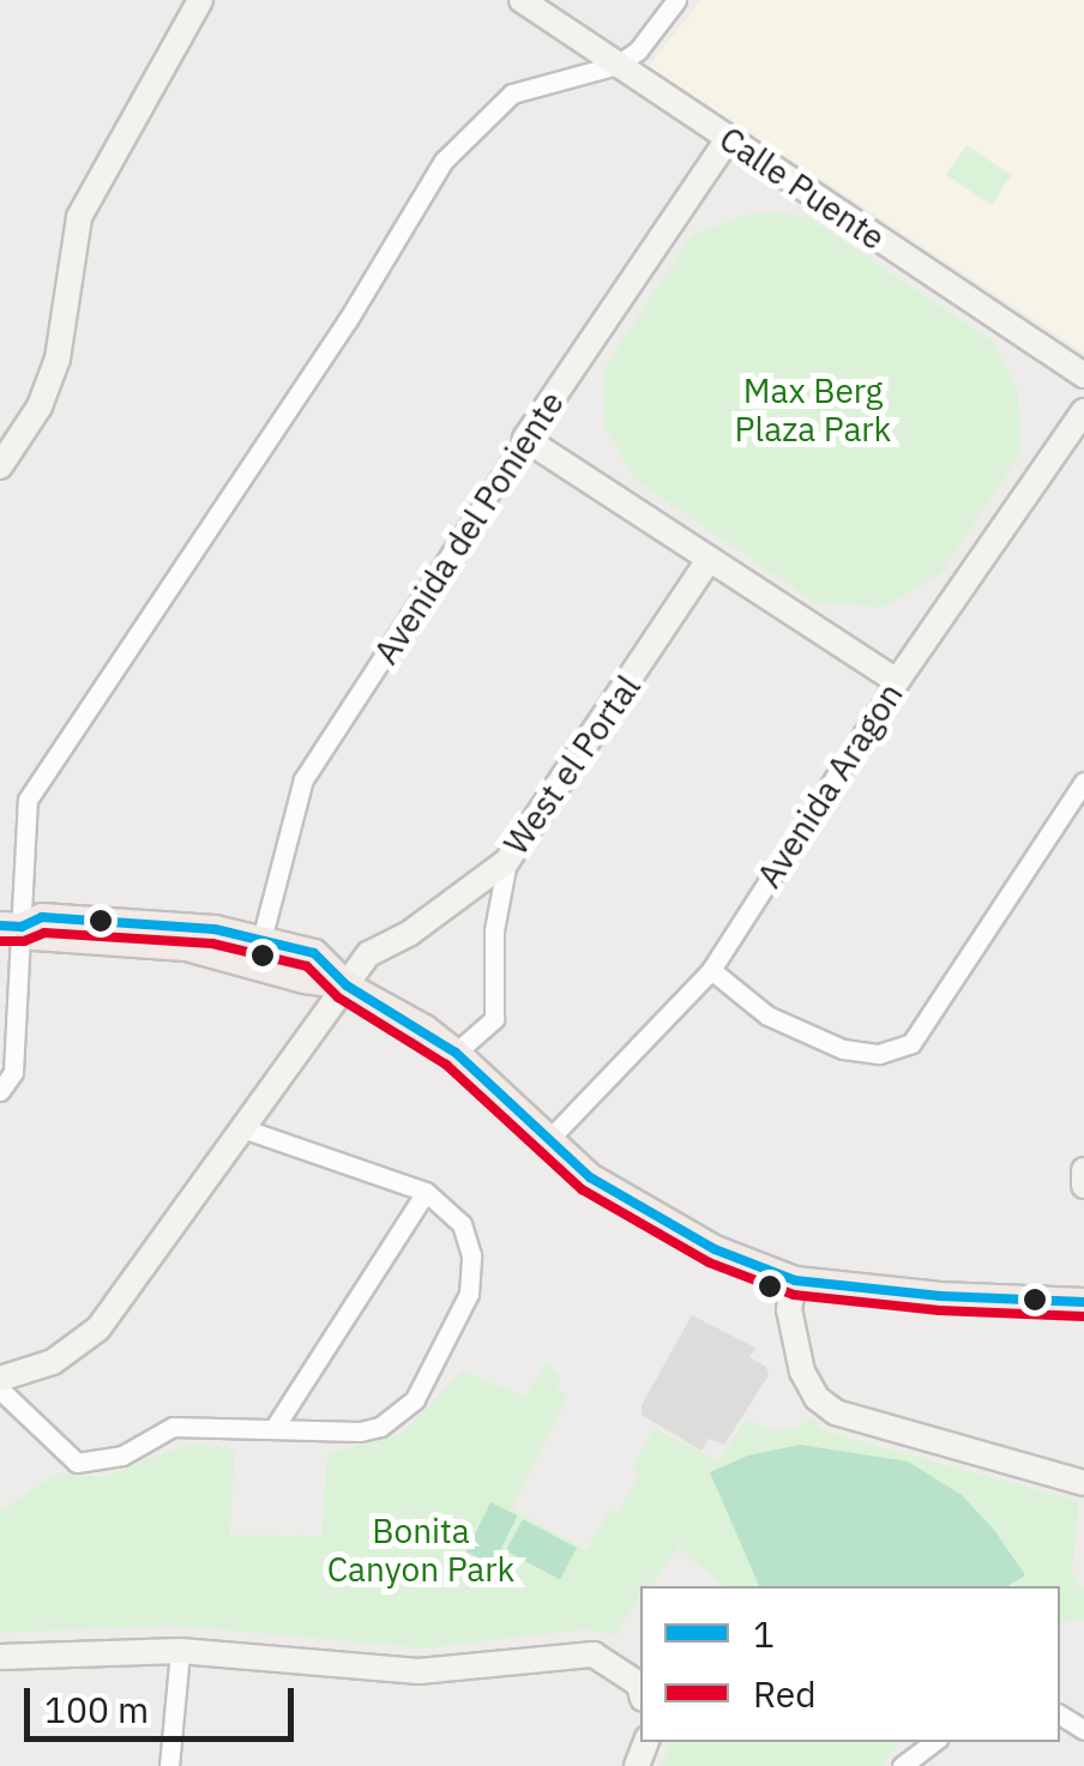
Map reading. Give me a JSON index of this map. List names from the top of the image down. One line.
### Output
{"streets":{"street":["Calle Puente","Avenida del Poniente","West el Portal","Avenida Aragon"]},"crossings":[["Calle Puente","Avenida del Poniente"]],"parks":["Max Berg Plaza Park","Bonita Canyon Park"],"lines":["transit line 1","transit line Red"],"legend":["1","Red"],"scale_bar":"100 m"}
